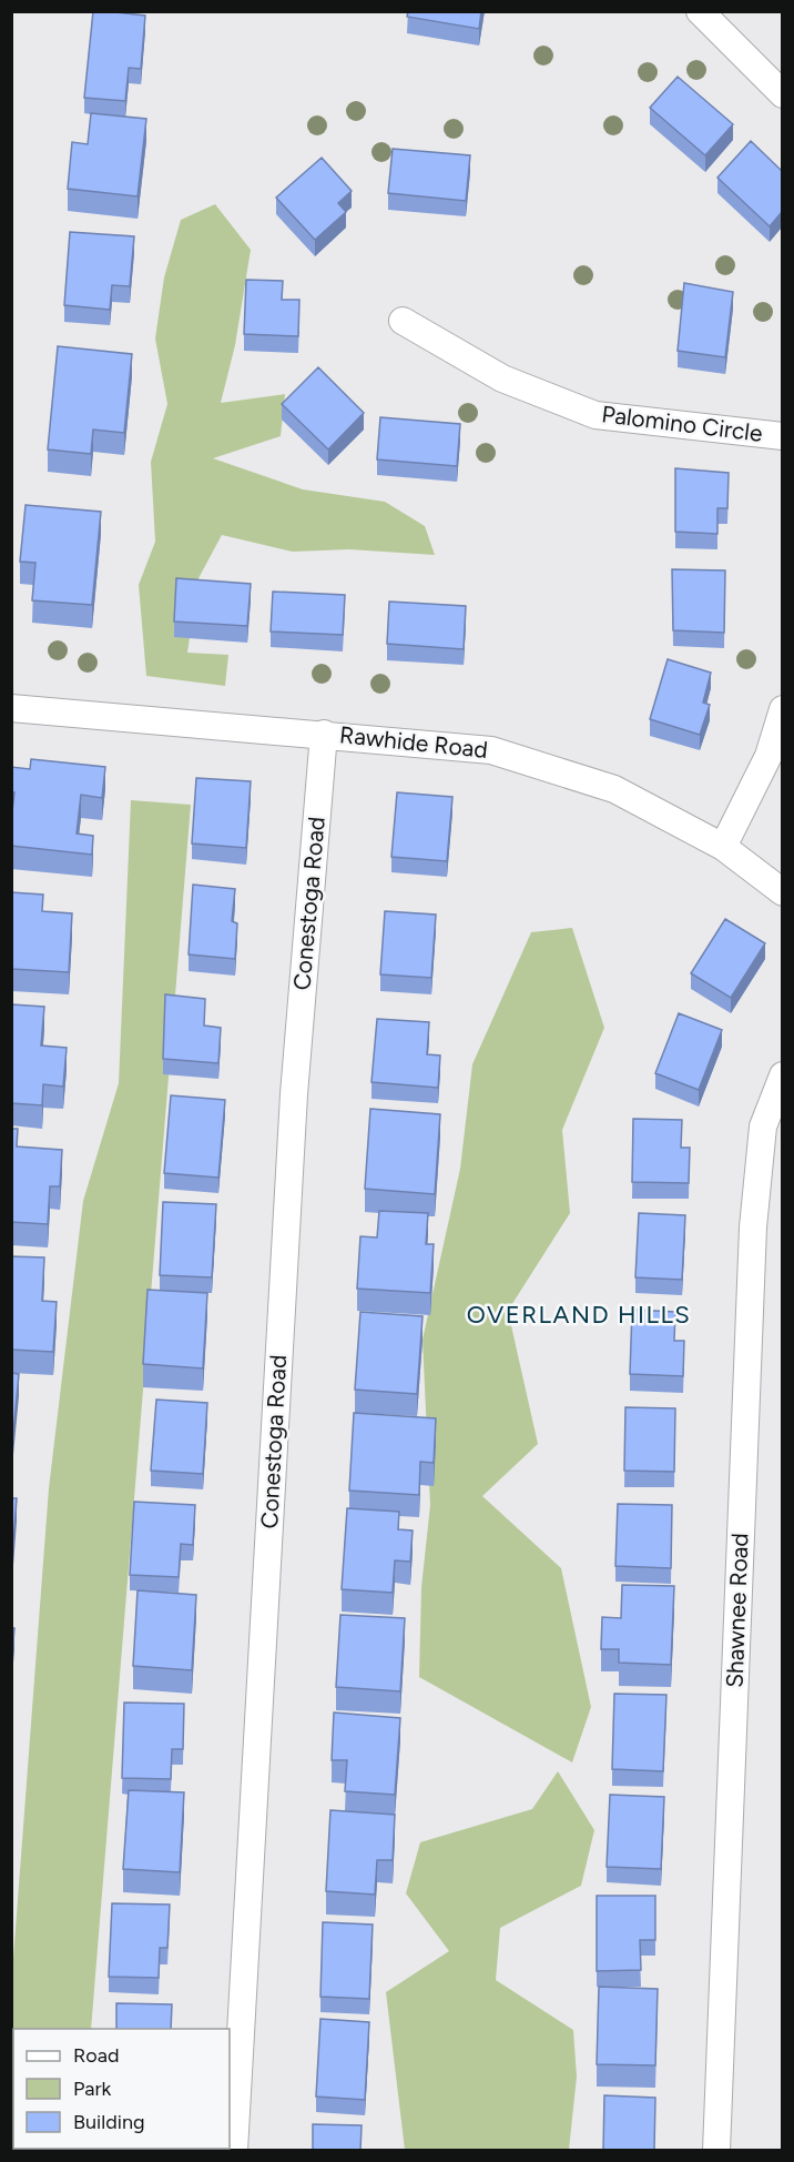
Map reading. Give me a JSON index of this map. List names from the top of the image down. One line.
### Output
{"streets":{"street":["Palomino Circle","Rawhide Road","Conestoga Road","Shawnee Road"]},"crossings":[["Rawhide Road","Conestoga Road"]],"districts":["OVERLAND HILLS"],"legend":["Road","Park","Building"]}
